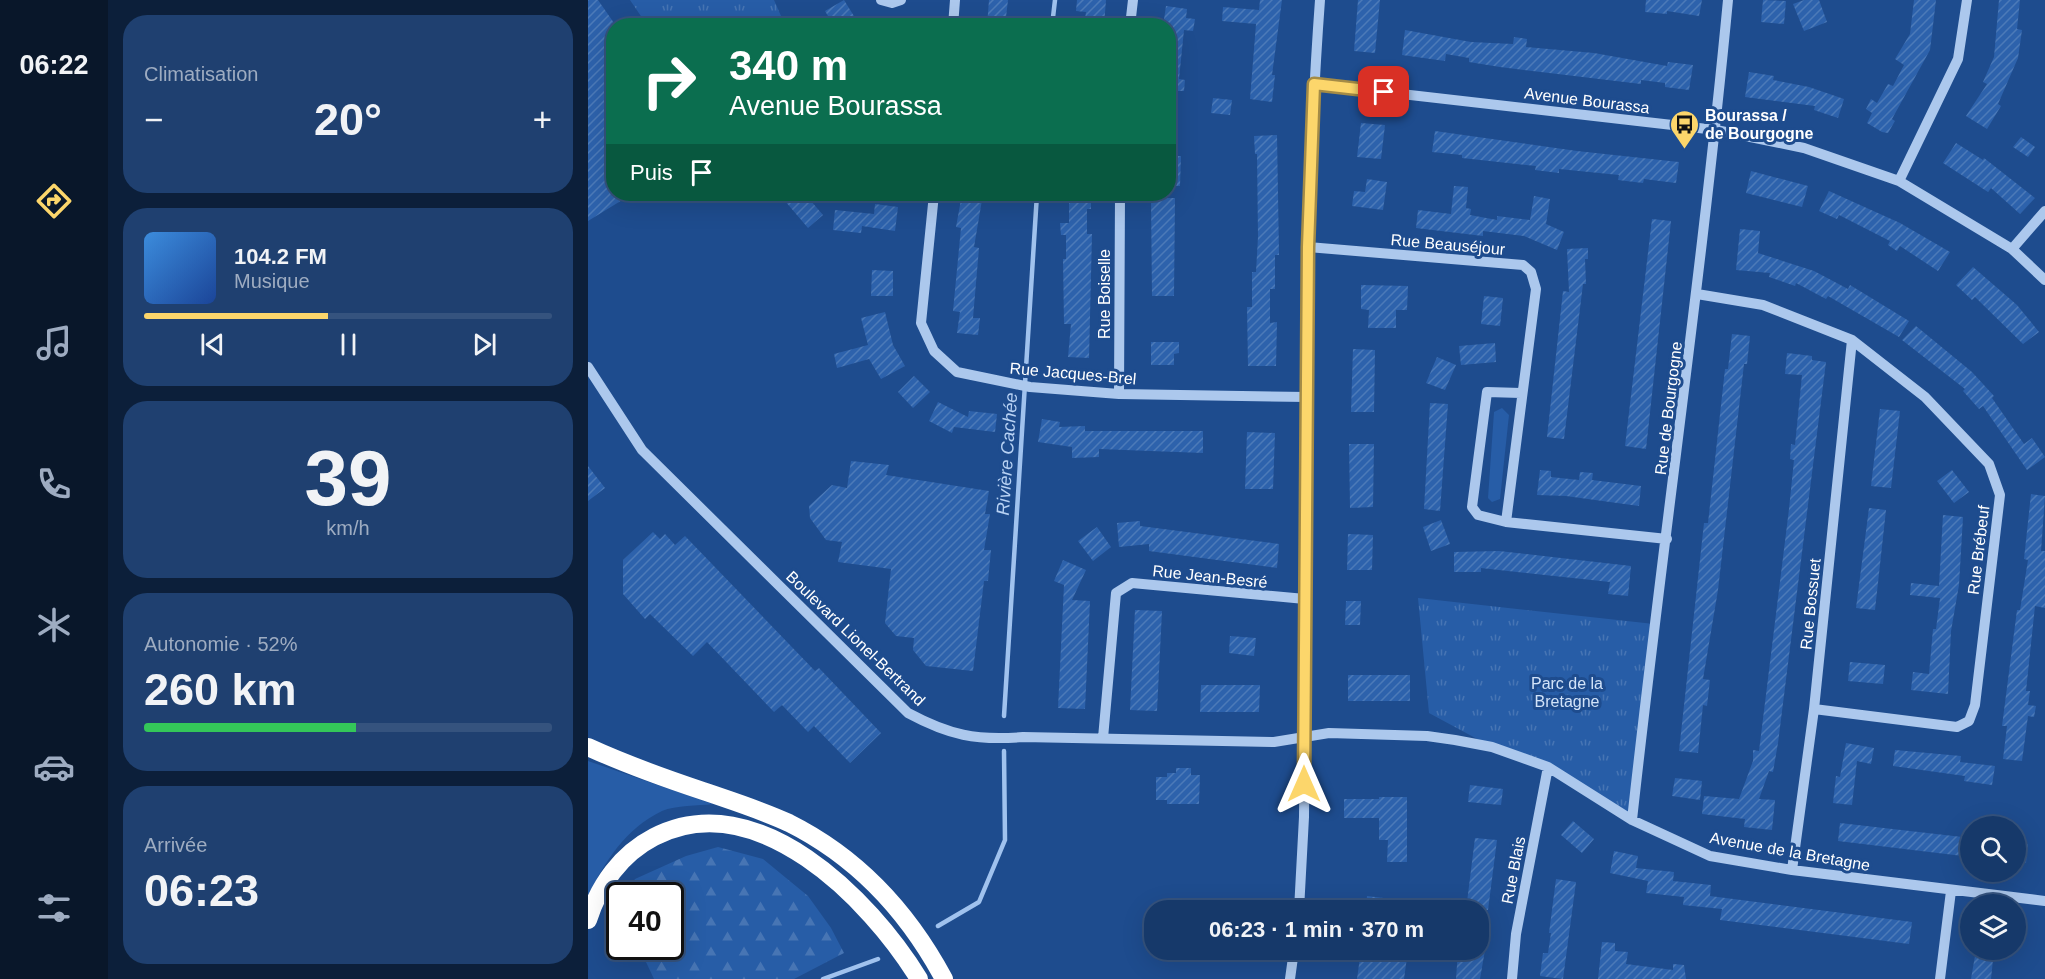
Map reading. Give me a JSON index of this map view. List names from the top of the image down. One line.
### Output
{"streets":{"street":["Avenue Bourassa","Rue Beauséjour","Rue Boiselle","Rue Jacques-Brel","Rue de Bourgogne","Rue Brébeuf","Rue Jean-Besré","Rue Bossuet","Boulevard Lionel-Bertrand","Avenue de la Bretagne","Rue Blais"]},"crossings":[["Avenue Bourassa","Rue de Bourgogne"],["Rue Boiselle","Rue Jacques-Brel"],["Rue de Bourgogne","Rue Brébeuf"],["Rue de Bourgogne","Avenue de la Bretagne"],["Rue Brébeuf","Rue Bossuet"],["Rue Jean-Besré","Boulevard Lionel-Bertrand"],["Rue Bossuet","Avenue de la Bretagne"],["Boulevard Lionel-Bertrand","Avenue de la Bretagne"],["Avenue de la Bretagne","Rue Blais"]],"water":["Rivière Cachée"],"parks":["Parc de la Bretagne"],"places":{"bus stop":["Bourassa / de Bourgogne"]},"page":{"tabs":"06:22","tile":["Climatisation",["39","km/h"],["Autonomie · 52%","260 km"],["Arrivée","06:23"]],"turn":["340 m","Avenue Bourassa"],"heat":["−","20°","+"],"then":"Puis","song":["104.2 FM","Musique"],"limit":"40","trip":"06:23 · 1 min · 370 m"}}
